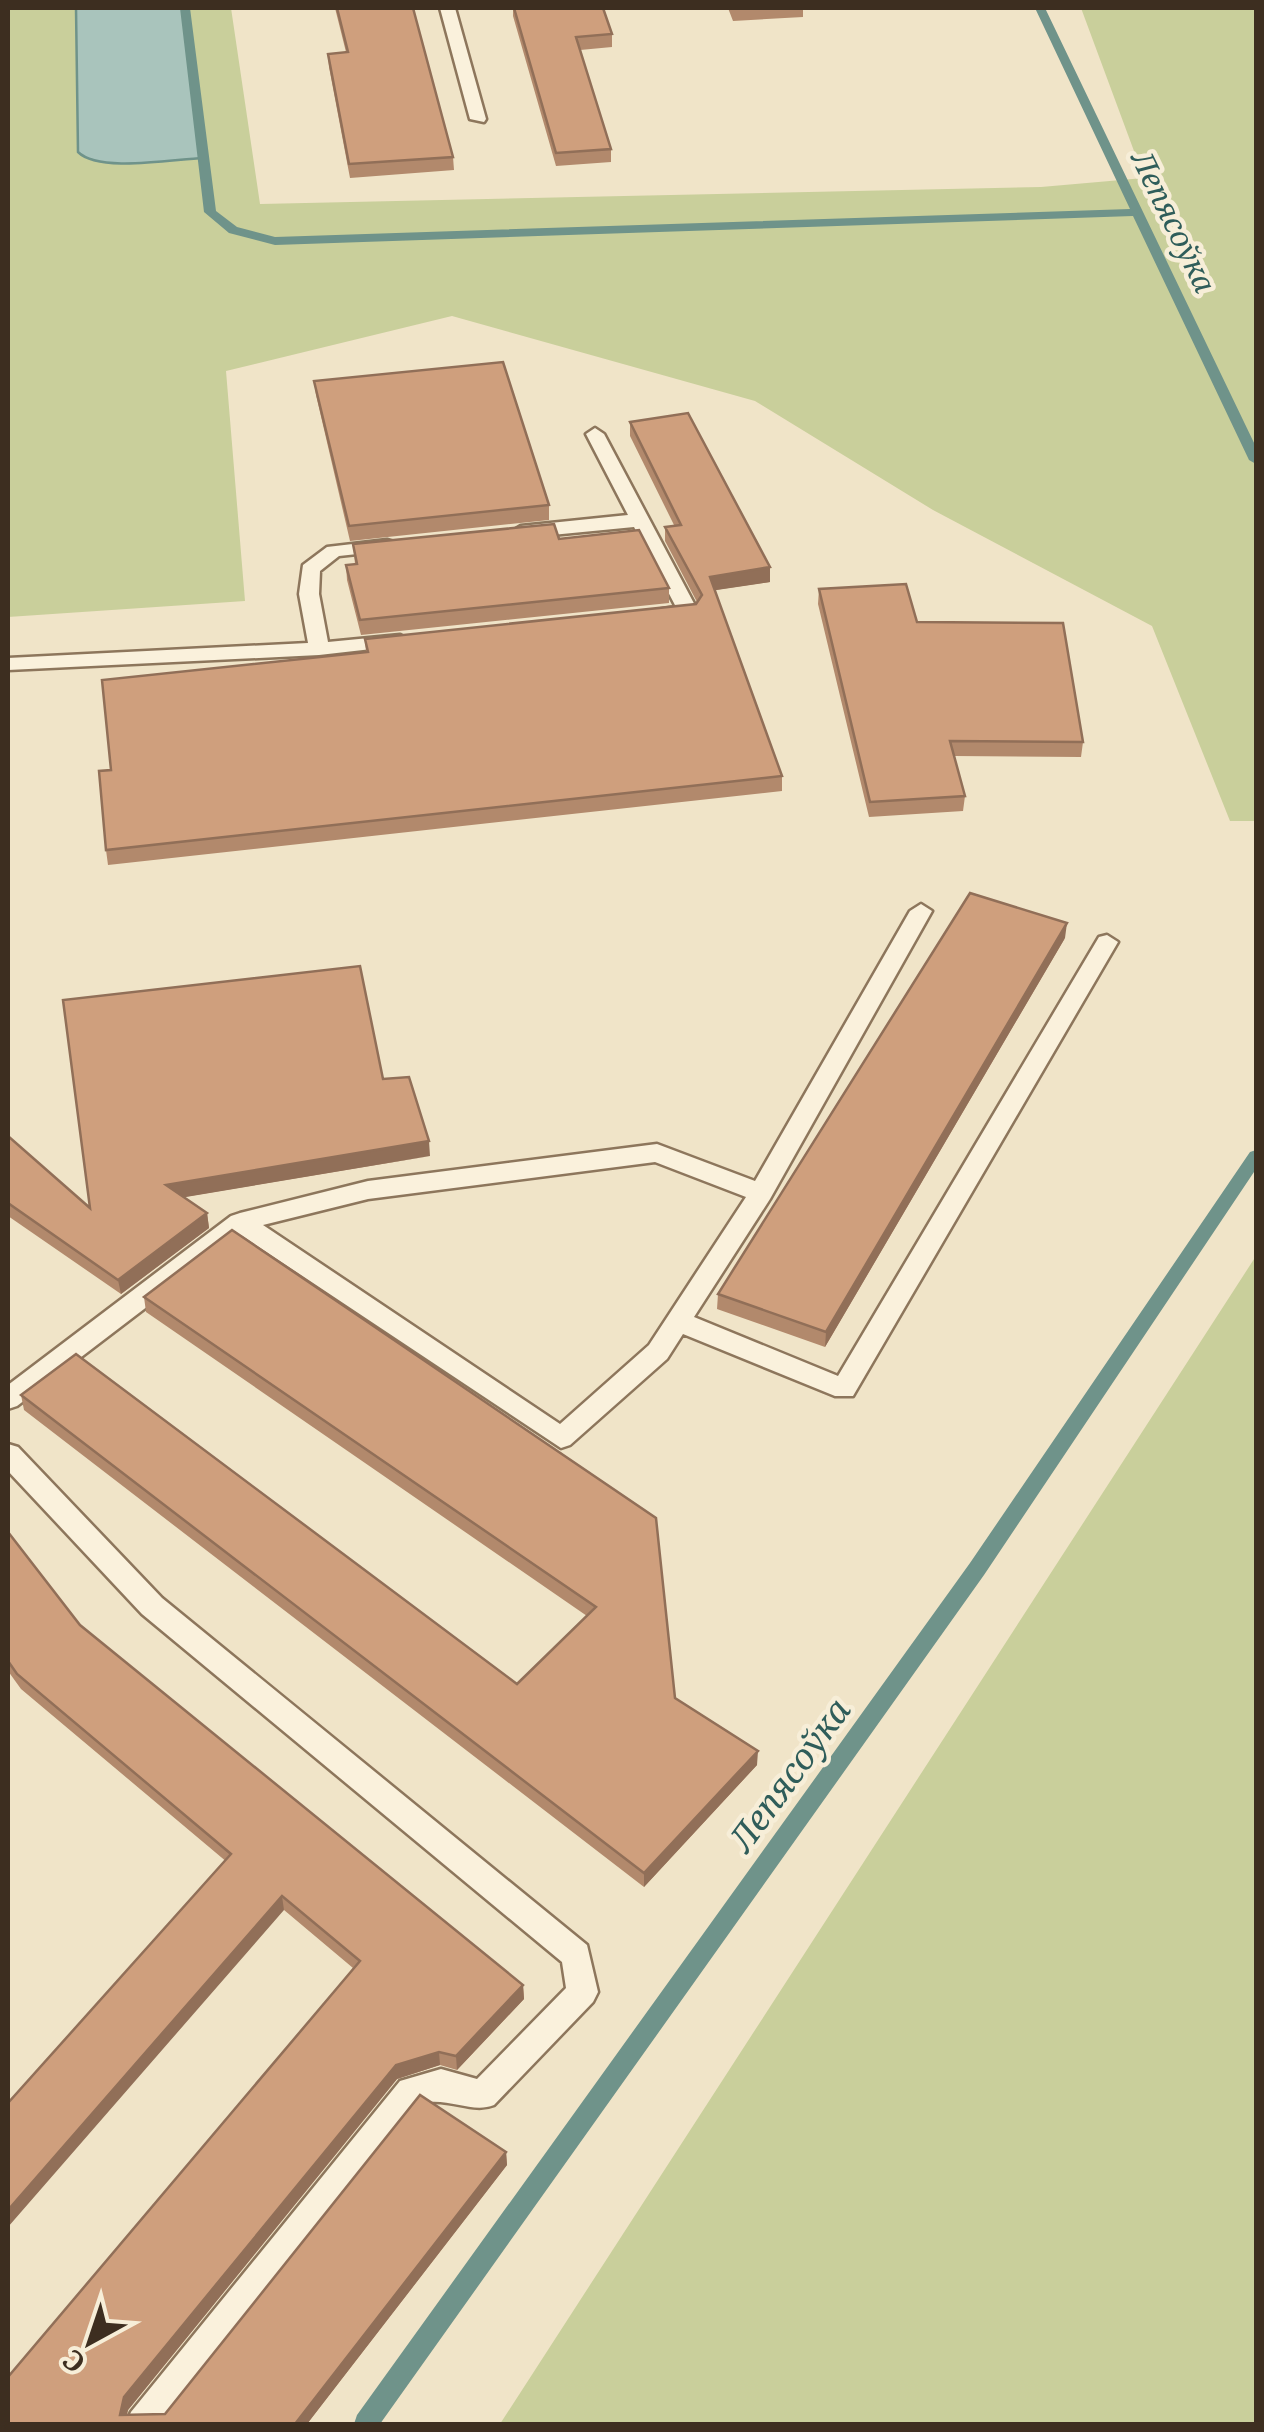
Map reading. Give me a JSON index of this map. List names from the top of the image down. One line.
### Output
{"water":["Лепясоўка"],"north":"bottom left"}
